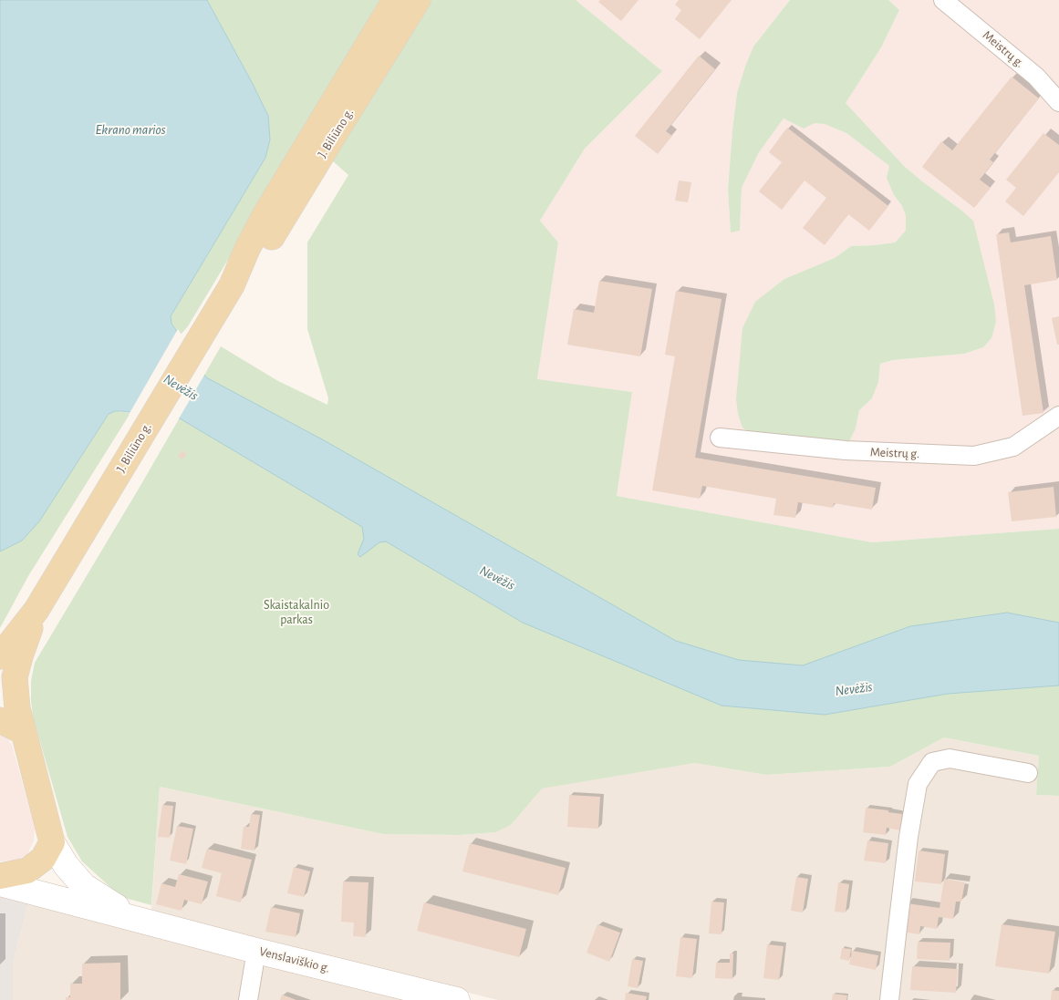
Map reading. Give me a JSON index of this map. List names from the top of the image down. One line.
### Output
{"streets":{"main road":["J. Biliūno g.","Venslaviškio g."],"street":["Meistrų g."]},"crossings":[["J. Biliūno g.","Venslaviškio g."]],"water":["Ekrano marios","Nevėžis"],"parks":["Skaistakalnio parkas"]}
